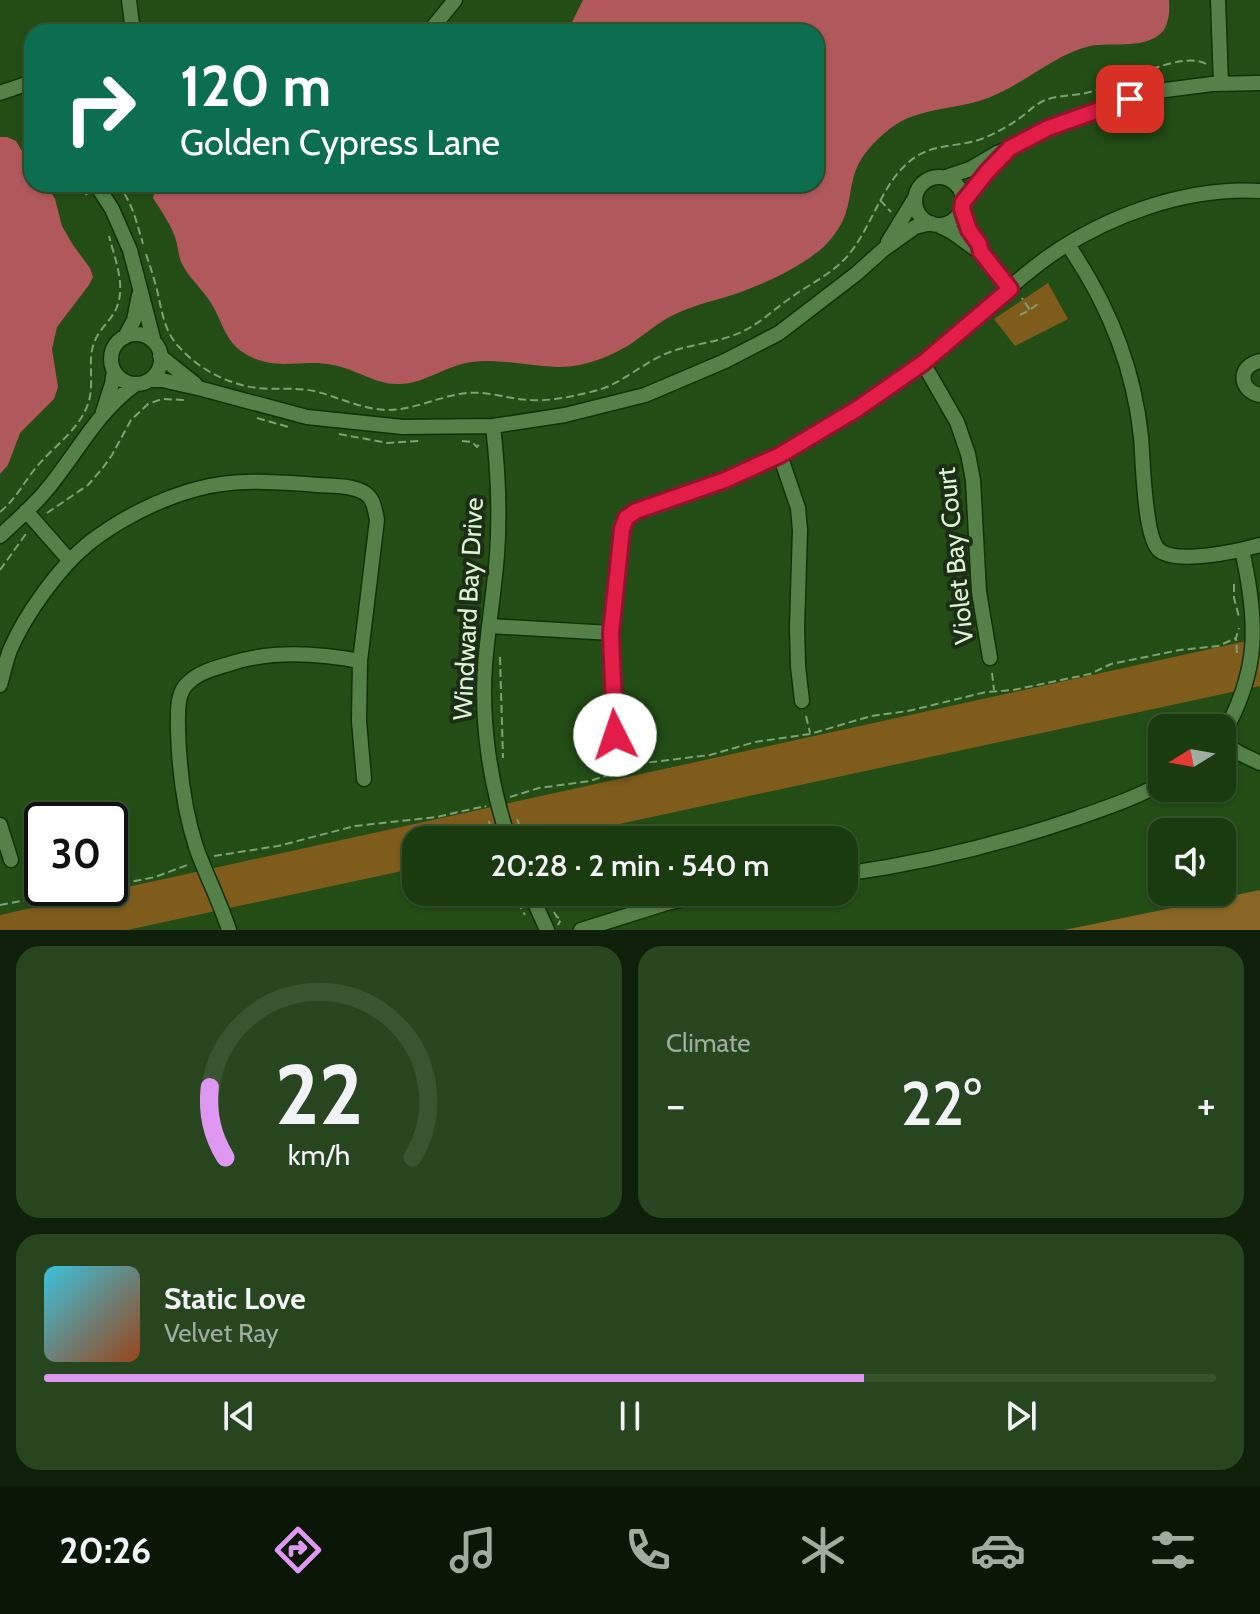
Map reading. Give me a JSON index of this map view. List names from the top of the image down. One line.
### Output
{"streets":{"street":["Violet Bay Court","Windward Bay Drive"]},"north":"left","page":{"turn":["120 m","Golden Cypress Lane"],"limit":"30","trip":"20:28 · 2 min · 540 m","tile":"Climate","heat":["−","22°","+"],"song":["Static Love","Velvet Ray"],"tabs":"20:26","gauge":["22","km/h"]}}
